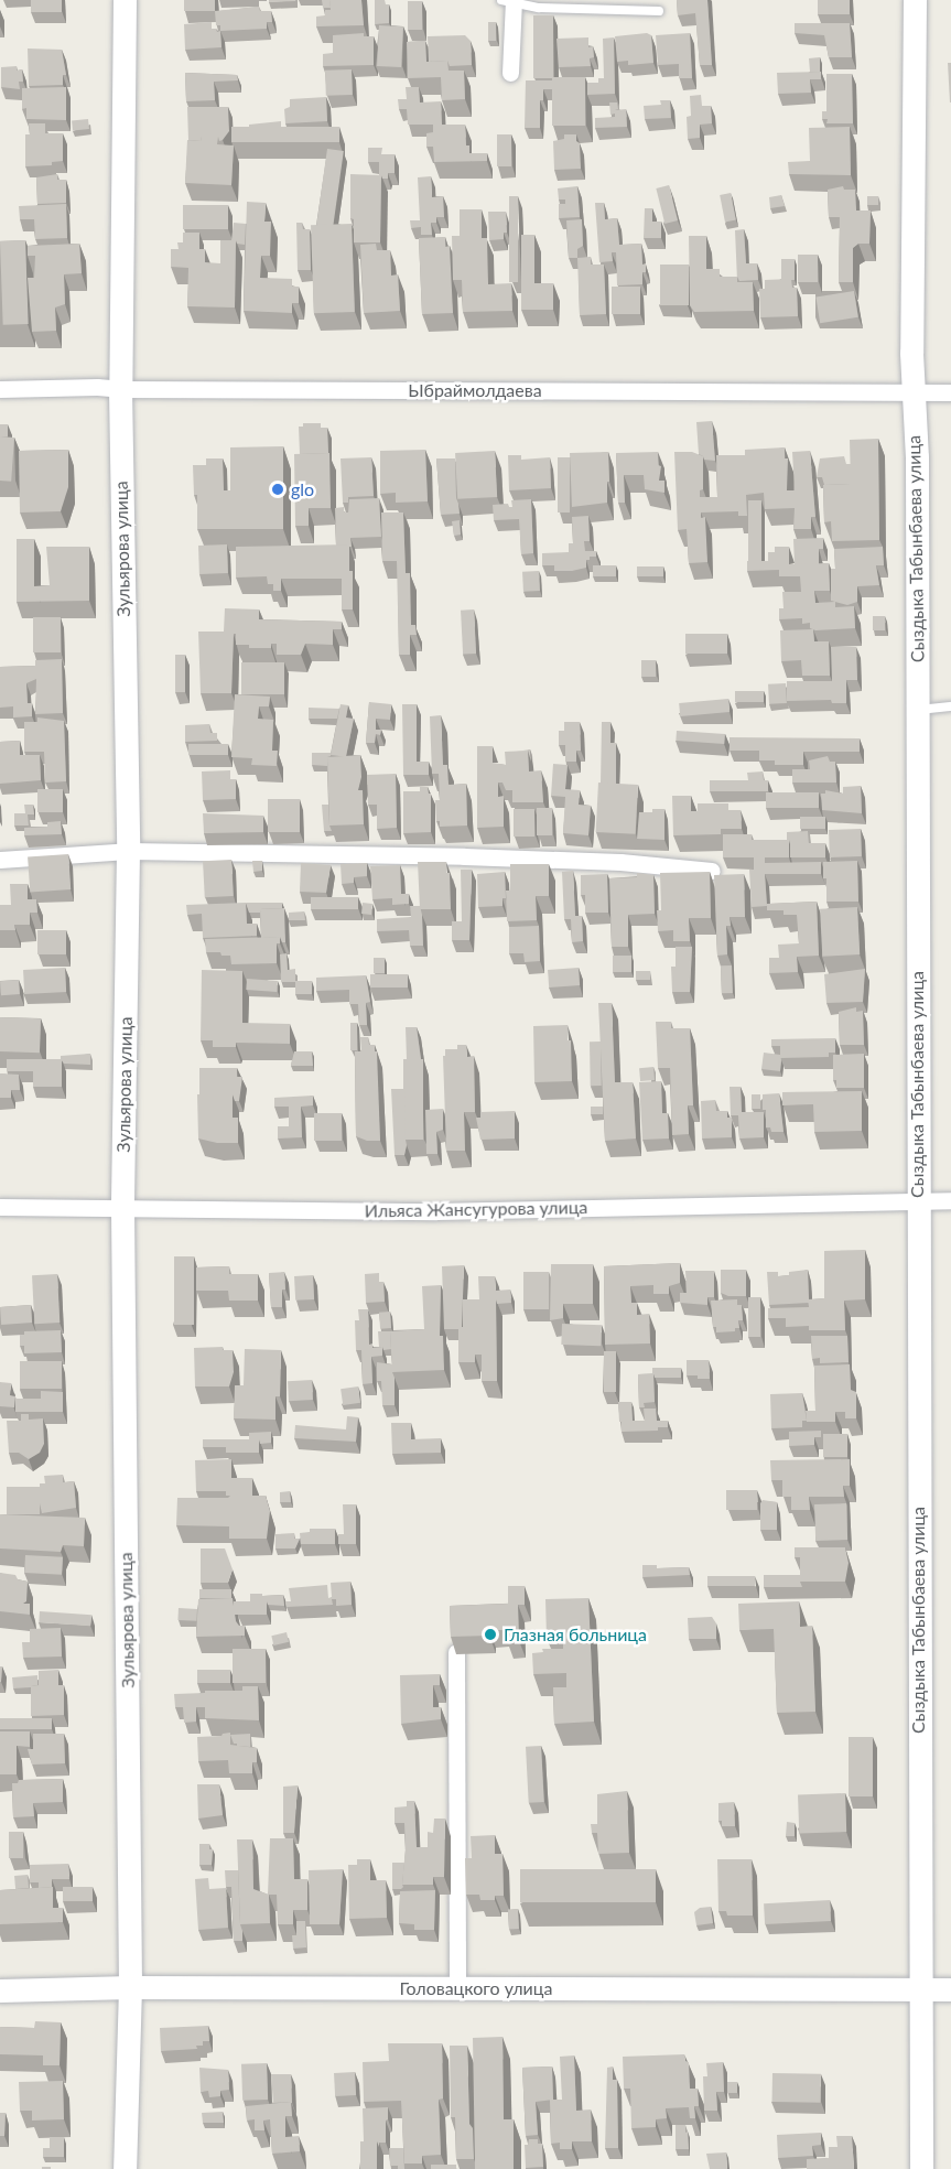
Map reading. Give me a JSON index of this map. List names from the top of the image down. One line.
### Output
{"streets":{"street":["Ыбраймолдаева","Зульярова улица","Сыздыка Табынбаева улица","Ильяса Жансугурова улица","Головацкого улица"]},"crossings":[["Ыбраймолдаева","Зульярова улица"],["Ыбраймолдаева","Сыздыка Табынбаева улица"],["Зульярова улица","Ильяса Жансугурова улица"],["Зульярова улица","Головацкого улица"],["Сыздыка Табынбаева улица","Ильяса Жансугурова улица"],["Сыздыка Табынбаева улица","Головацкого улица"]],"places":["glo","Глазная больница"]}
